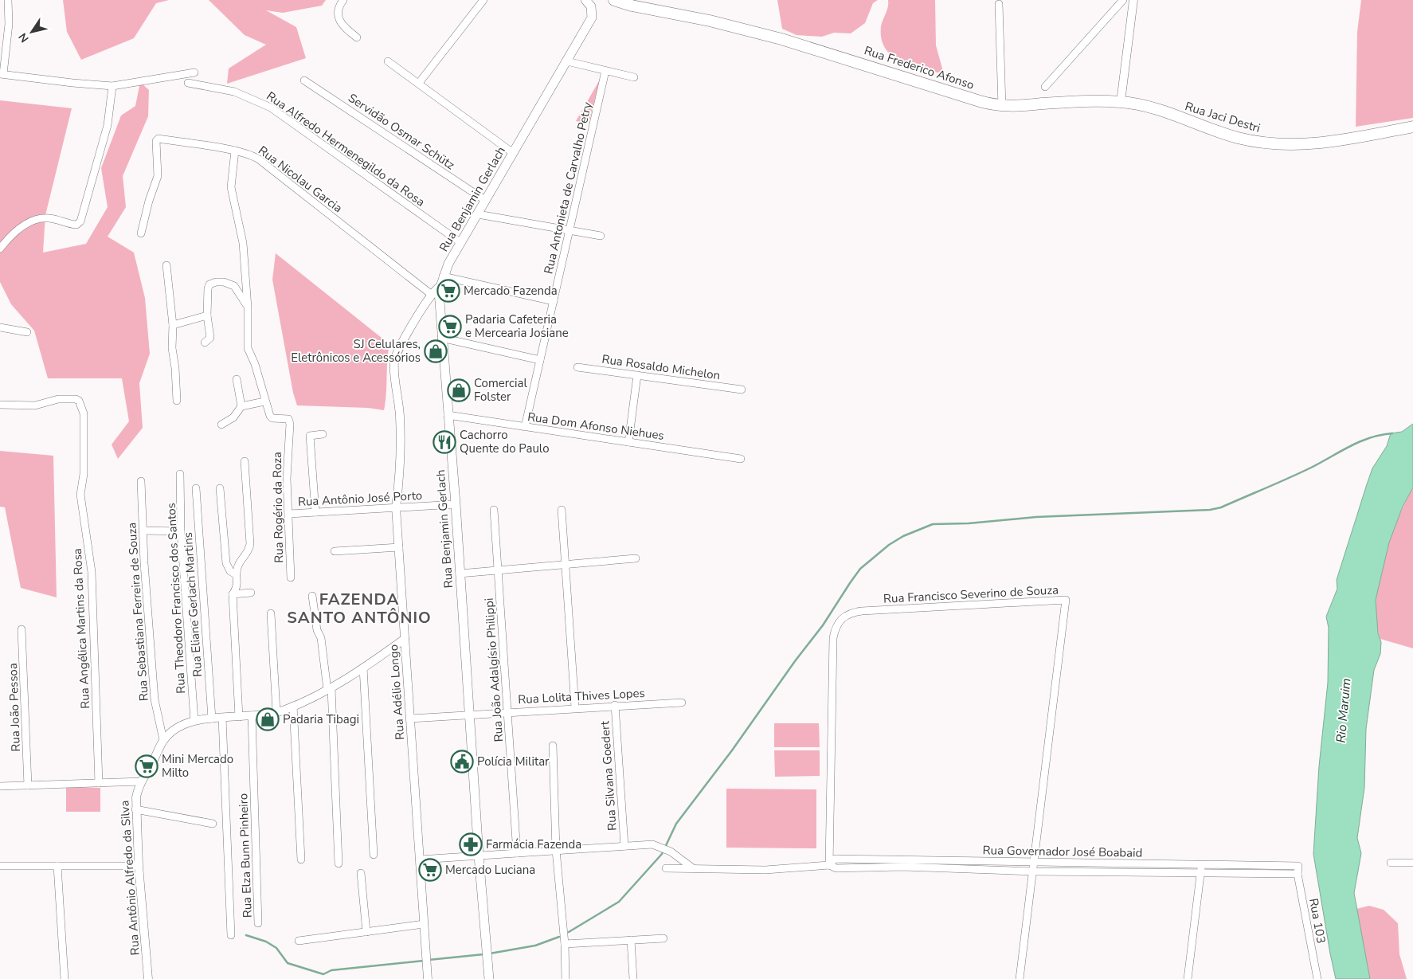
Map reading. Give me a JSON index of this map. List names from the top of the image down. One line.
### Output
{"streets":{"main road":["Rua Frederico Afonso","Rua Jaci Destri","Rua Benjamin Gerlach"],"street":["Servidão Osmar Schütz","Rua Alfredo Hermenegildo da Rosa","Rua Nicolau Garcia","Rua Antonieta de Carvalho Petry","Rua Rosaldo Michelon","Rua Dom Afonso Niehues","Rua Antônio José Porto","Rua Rogério da Roza","Rua Francisco Severino de Souza","Rua Theodoro Francisco dos Santos","Rua Eliane Gerlach Martins","Rua Sebastiana Ferreira de Souza","Rua Angélica Martins da Rosa","Rua João Adalgísio Philippi","Rua Adélio Longo","Rua Lolita Thives Lopes","Rua João Pessoa","Rua Silvana Goedert","Rua Governador José Boabaid","Rua Elza Bunn Pinheiro","Rua Antônio Alfredo da Silva","Rua 103"]},"crossings":[["Rua Frederico Afonso","Rua Jaci Destri"],["Servidão Osmar Schütz","Rua Benjamin Gerlach"],["Rua Alfredo Hermenegildo da Rosa","Rua Benjamin Gerlach"],["Rua Nicolau Garcia","Rua Benjamin Gerlach"],["Rua Nicolau Garcia","Rua Adélio Longo"],["Rua Antonieta de Carvalho Petry","Rua Dom Afonso Niehues"],["Rua Benjamin Gerlach","Rua Dom Afonso Niehues"],["Rua Benjamin Gerlach","Rua Antônio José Porto"],["Rua Benjamin Gerlach","Rua Adélio Longo"],["Rua Benjamin Gerlach","Rua Lolita Thives Lopes"],["Rua Antônio José Porto","Rua Rogério da Roza"],["Rua Antônio José Porto","Rua Adélio Longo"],["Rua Francisco Severino de Souza","Rua Governador José Boabaid"],["Rua Theodoro Francisco dos Santos","Rua Antônio Alfredo da Silva"],["Rua Eliane Gerlach Martins","Rua Antônio Alfredo da Silva"],["Rua Sebastiana Ferreira de Souza","Rua Antônio Alfredo da Silva"],["Rua João Adalgísio Philippi","Rua Lolita Thives Lopes"],["Rua Adélio Longo","Rua Lolita Thives Lopes"],["Rua Adélio Longo","Rua Antônio Alfredo da Silva"],["Rua Lolita Thives Lopes","Rua Silvana Goedert"],["Rua Governador José Boabaid","Rua 103"],["Rua Elza Bunn Pinheiro","Rua Antônio Alfredo da Silva"]],"districts":["FAZENDA SANTO ANTÔNIO"],"water":["Rio Maruim"],"places":{"supermarket":["Mercado Fazenda","Padaria Cafeteria e Mercearia Josiane","Mini Mercado Milto","Mercado Luciana"],"shop":["SJ Celulares, Eletrônicos e Acessórios","Comercial Folster","Padaria Tibagi"],"restaurant":["Cachorro Quente do Paulo"],"public building":["Polícia Militar"],"pharmacy":["Farmácia Fazenda"]},"north":"bottom left"}
